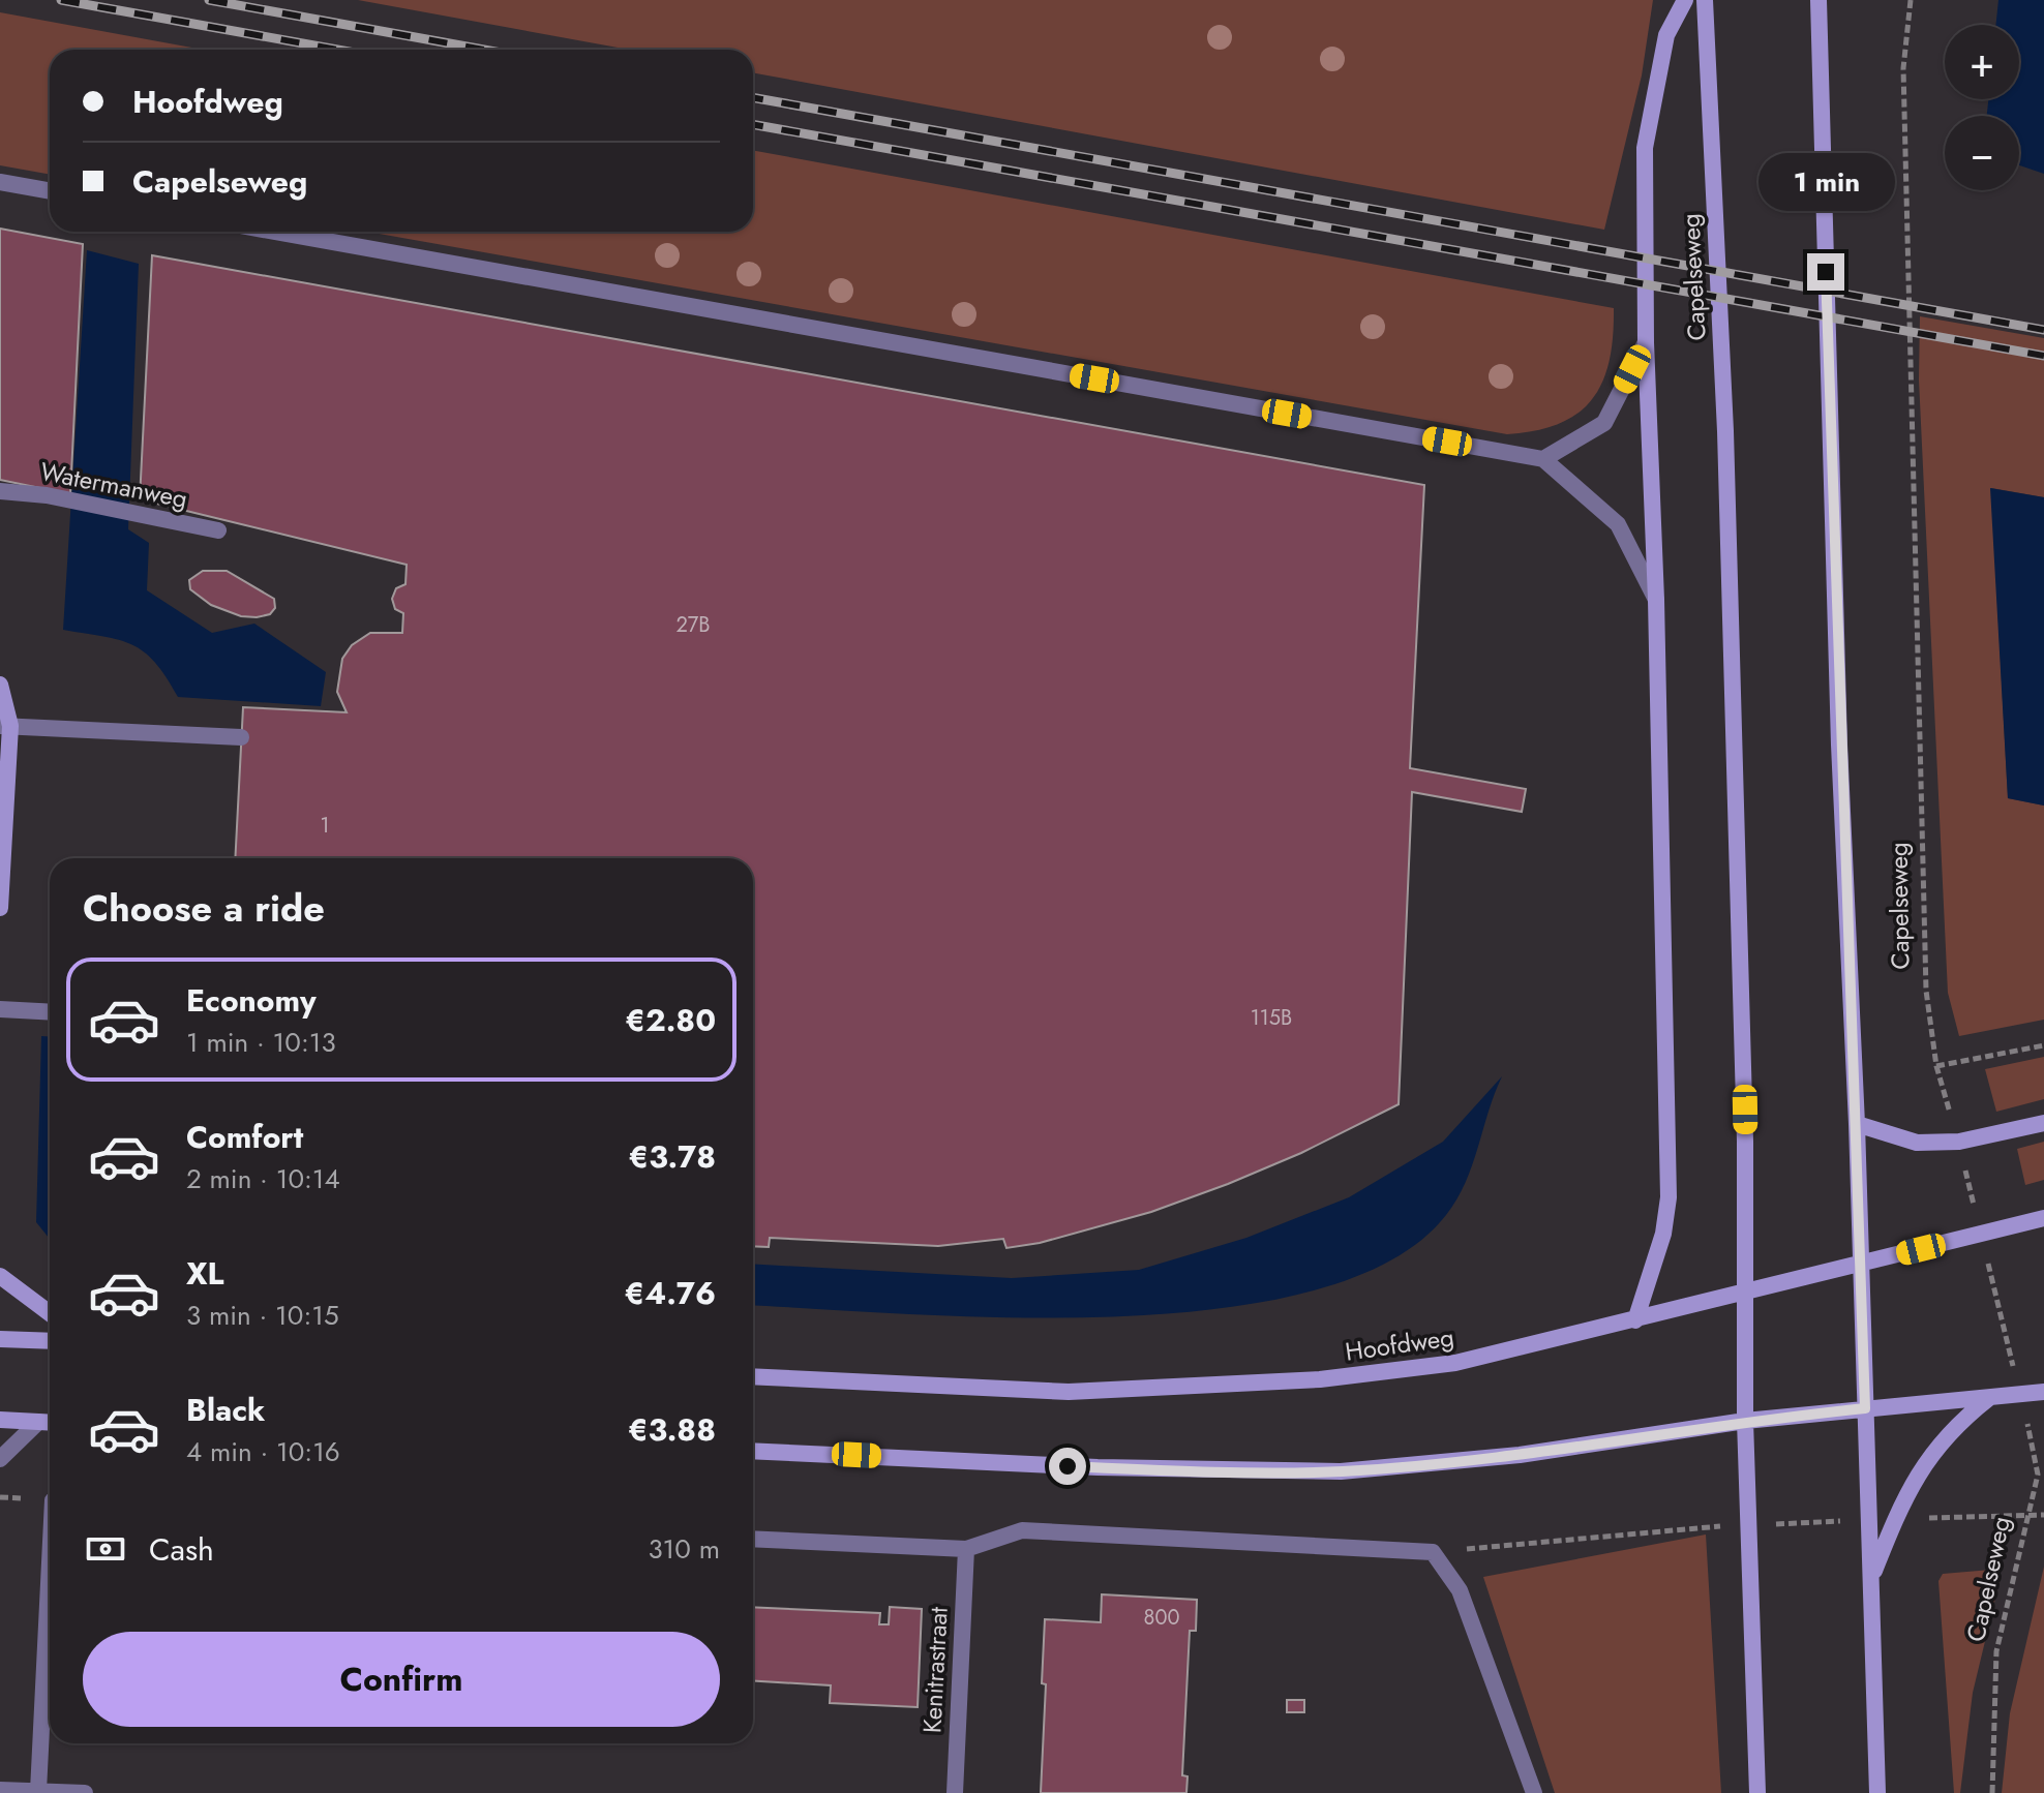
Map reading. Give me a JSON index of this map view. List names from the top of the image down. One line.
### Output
{"streets":{"main road":["Capelseweg","Hoofdweg"],"street":["Watermanweg","Kenitrastraat"]},"crossings":[["Capelseweg","Hoofdweg"]],"house_numbers":["27B","1","115B","800"],"page":{"map_buttons":["+","−"],"banner":["Hoofdweg","Capelseweg"],"bubble":"1 min","heading":"Choose a ride","list":[{"name":"Economy","note":"1 min · 10:13","value":"€2.80"},{"name":"Comfort","note":"2 min · 10:14","value":"€3.78"},{"name":"XL","note":"3 min · 10:15","value":"€4.76"},{"name":"Black","note":"4 min · 10:16","value":"€3.88"}],"pay":["Cash","310 m"],"buttons":"Confirm"}}
